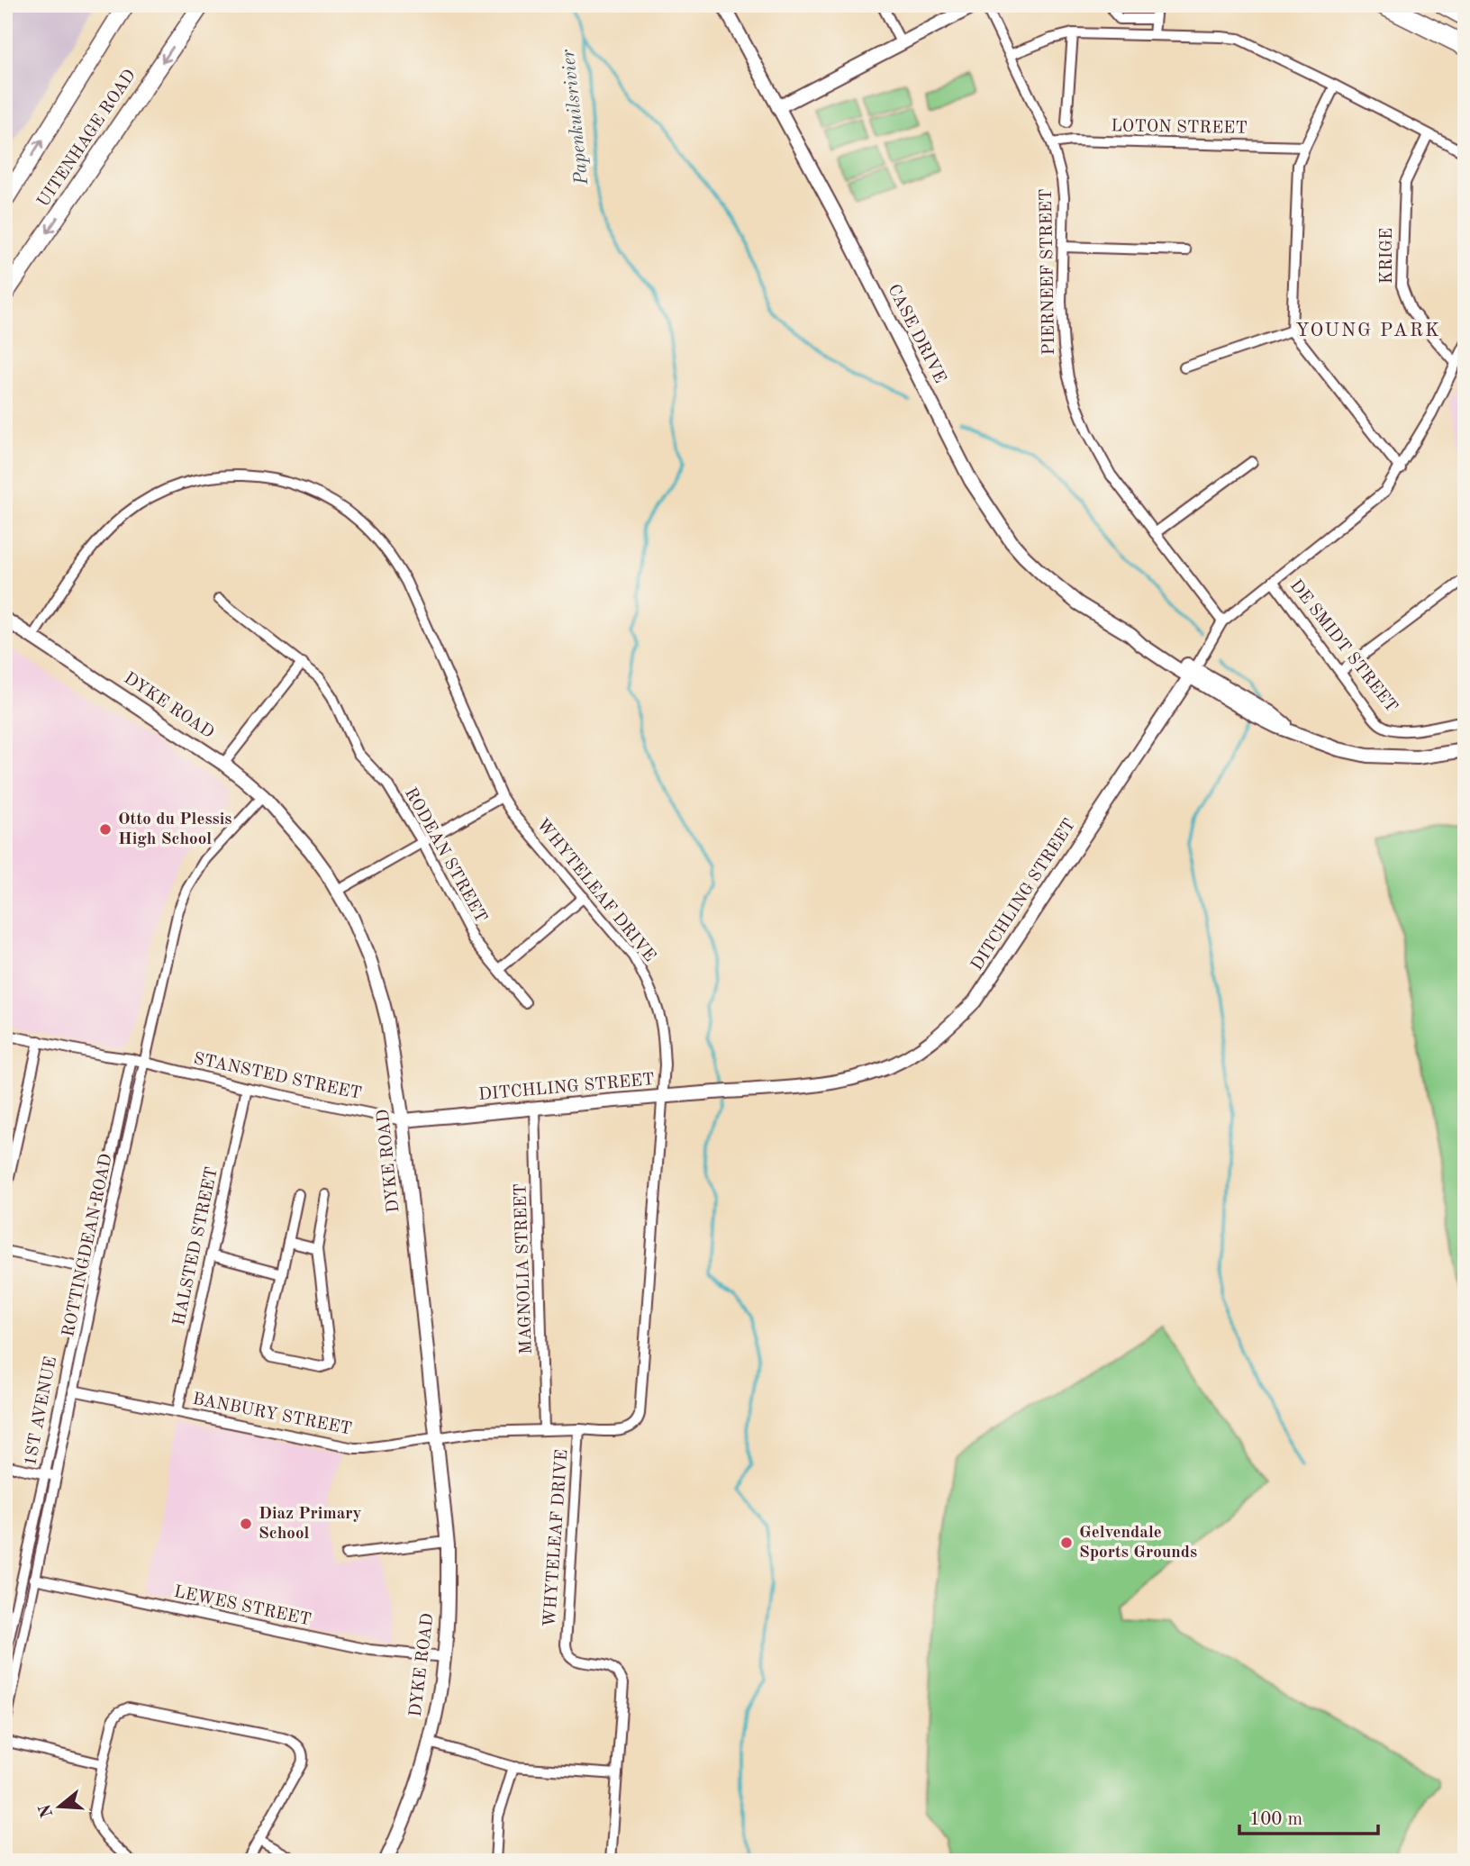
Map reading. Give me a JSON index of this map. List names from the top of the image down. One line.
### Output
{"streets":{"main road":["UITENHAGE ROAD"],"street":["LOTON STREET","KRIGE","PIERNEEF STREET","CASE DRIVE","DE SMIDT STREET","DYKE ROAD","RODEAN STREET","WHYTELEAF DRIVE","DITCHLING STREET","STANSTED STREET","ROTTINGDEAN ROAD","HALSTED STREET","MAGNOLIA STREET","1ST AVENUE","BANBURY STREET","LEWES STREET"]},"crossings":[["LOTON STREET","PIERNEEF STREET"],["KRIGE","DITCHLING STREET"],["PIERNEEF STREET","DITCHLING STREET"],["CASE DRIVE","DITCHLING STREET"],["DE SMIDT STREET","DITCHLING STREET"],["DYKE ROAD","WHYTELEAF DRIVE"],["DYKE ROAD","DITCHLING STREET"],["DYKE ROAD","STANSTED STREET"],["DYKE ROAD","ROTTINGDEAN ROAD"],["DYKE ROAD","BANBURY STREET"],["DYKE ROAD","LEWES STREET"],["WHYTELEAF DRIVE","DITCHLING STREET"],["WHYTELEAF DRIVE","BANBURY STREET"],["DITCHLING STREET","STANSTED STREET"],["DITCHLING STREET","MAGNOLIA STREET"],["STANSTED STREET","ROTTINGDEAN ROAD"],["STANSTED STREET","HALSTED STREET"],["STANSTED STREET","1ST AVENUE"],["ROTTINGDEAN ROAD","1ST AVENUE"],["ROTTINGDEAN ROAD","BANBURY STREET"],["ROTTINGDEAN ROAD","LEWES STREET"],["HALSTED STREET","BANBURY STREET"],["MAGNOLIA STREET","BANBURY STREET"]],"districts":["YOUNG PARK"],"water":["Papenkuilsrivier"],"places":["Otto du Plessis High School","Diaz Primary School","Gelvendale Sports Grounds"],"scale_bar":"100 m","north":"left"}
